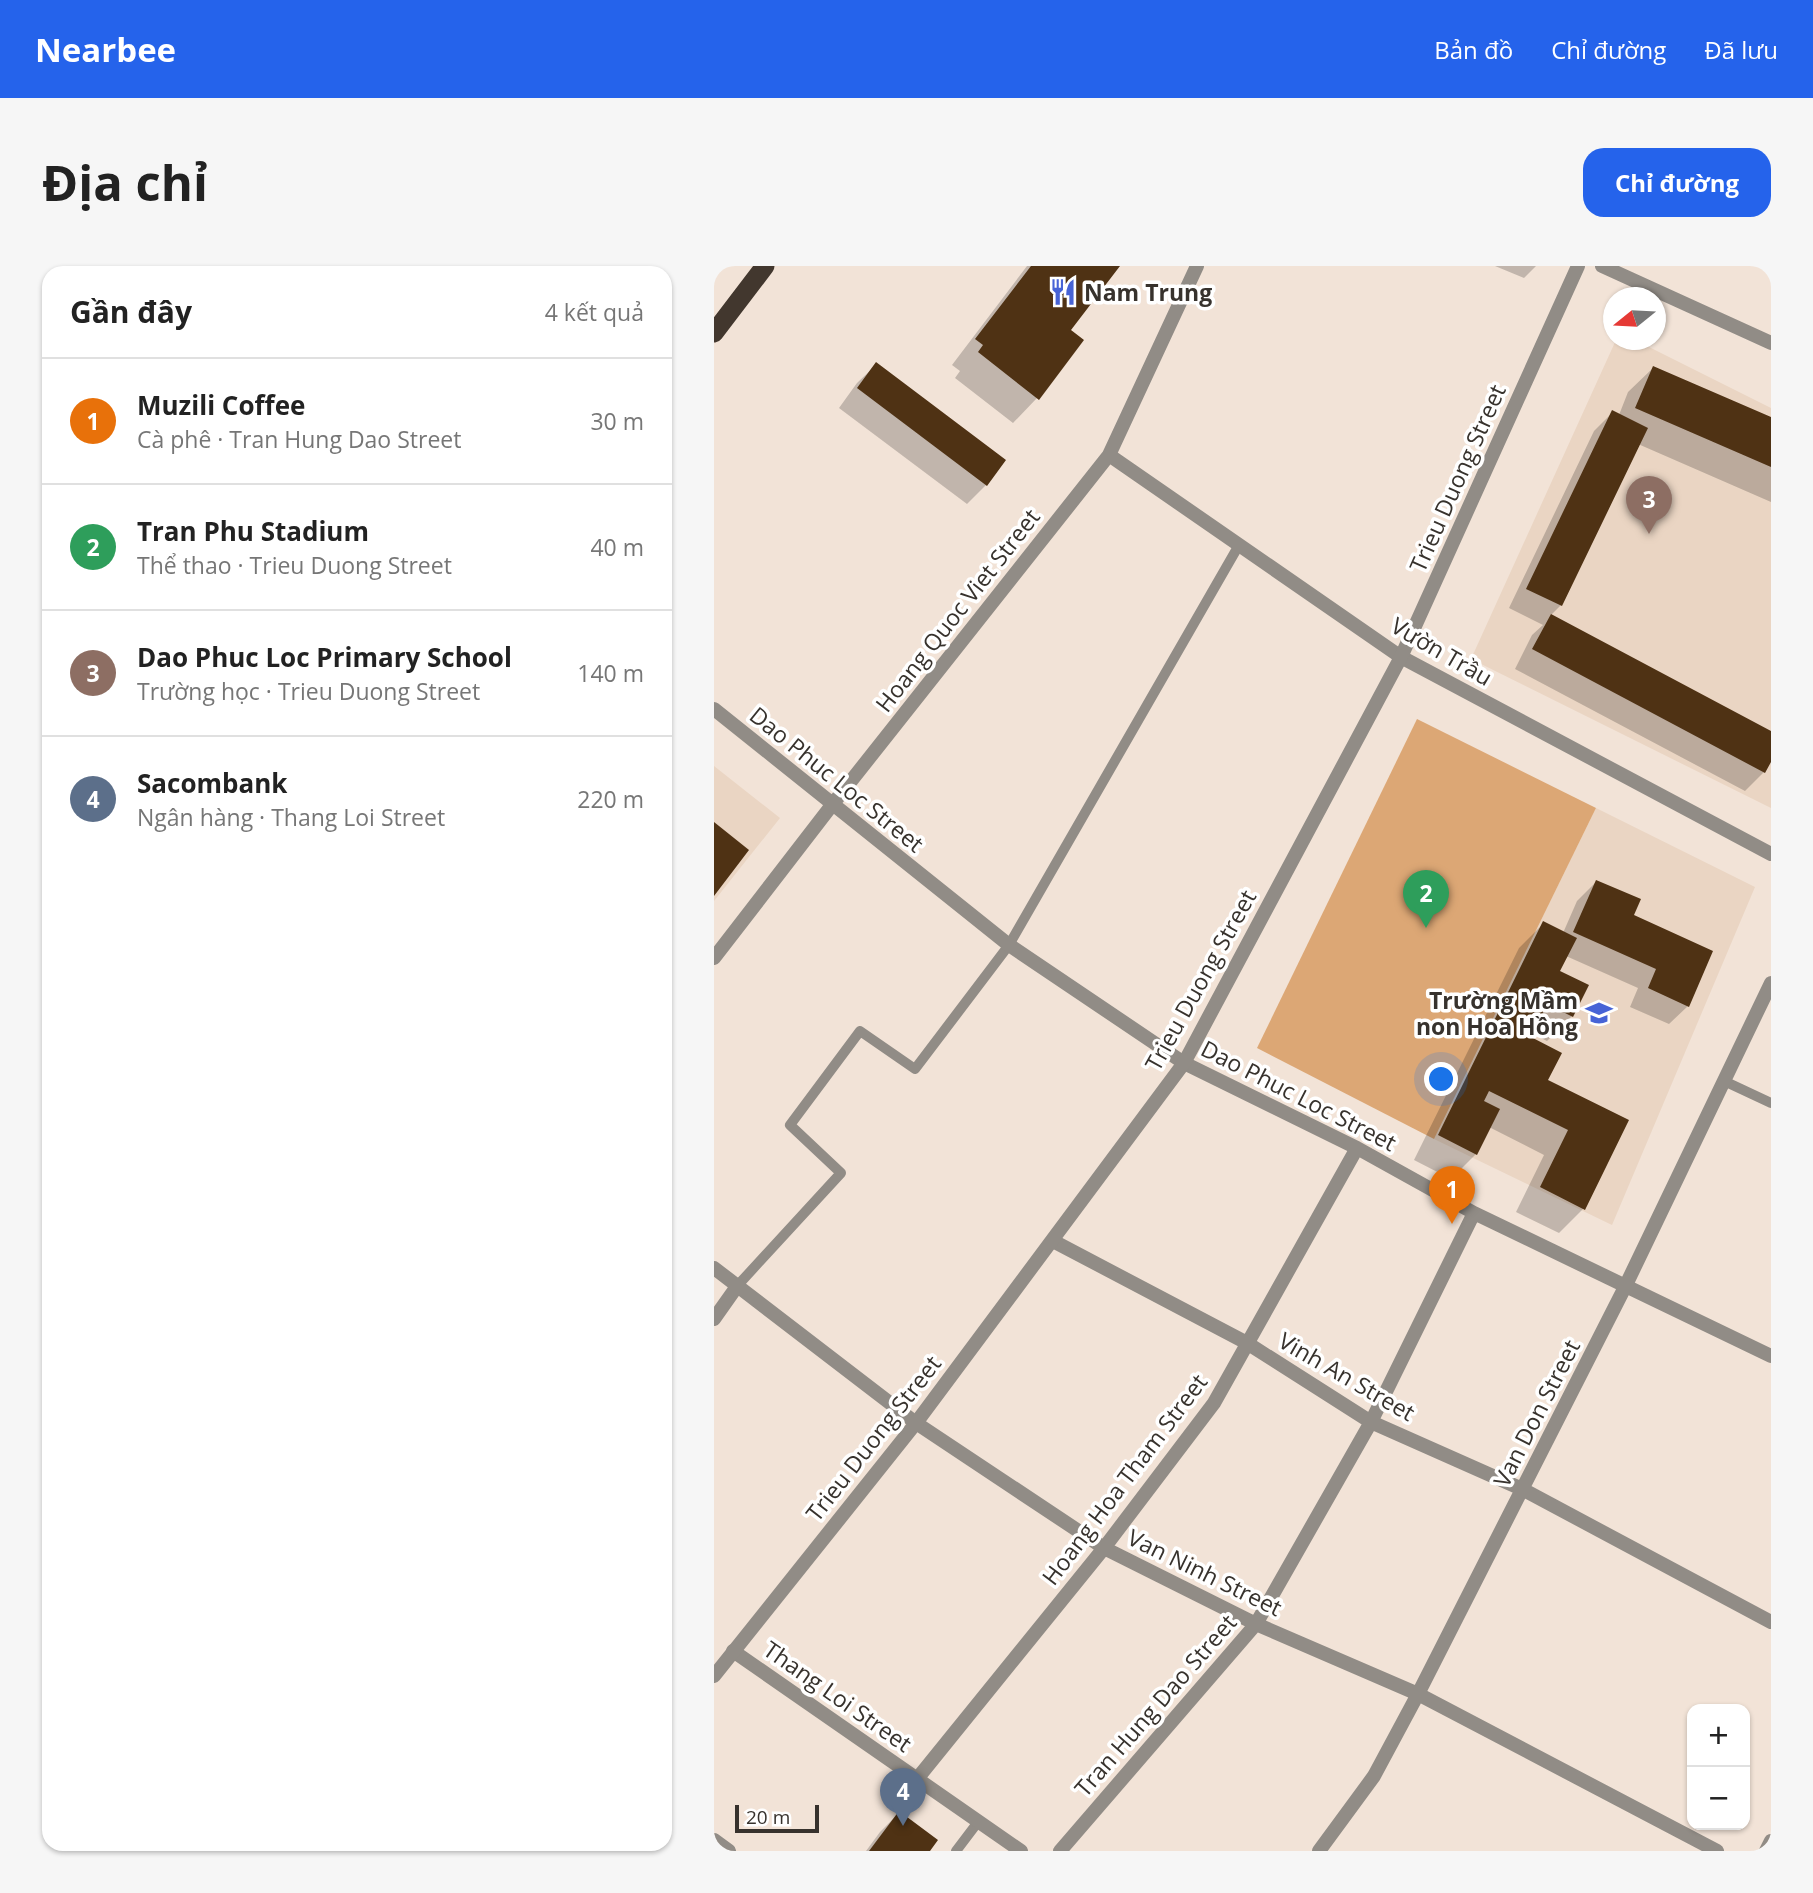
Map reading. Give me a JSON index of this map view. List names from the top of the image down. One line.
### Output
{"streets":{"street":["Trieu Duong Street","Hoang Quoc Viet Street","Vườn Trầu","Dao Phuc Loc Street","Vinh An Street","Van Don Street","Hoang Hoa Tham Street","Van Ninh Street","Thang Loi Street","Tran Hung Dao Street"]},"crossings":[["Trieu Duong Street","Vườn Trầu"],["Trieu Duong Street","Dao Phuc Loc Street"],["Trieu Duong Street","Vinh An Street"],["Trieu Duong Street","Van Ninh Street"],["Trieu Duong Street","Thang Loi Street"],["Hoang Quoc Viet Street","Vườn Trầu"],["Hoang Quoc Viet Street","Dao Phuc Loc Street"],["Dao Phuc Loc Street","Van Don Street"],["Dao Phuc Loc Street","Hoang Hoa Tham Street"],["Dao Phuc Loc Street","Tran Hung Dao Street"],["Vinh An Street","Van Don Street"],["Vinh An Street","Hoang Hoa Tham Street"],["Vinh An Street","Tran Hung Dao Street"],["Van Don Street","Van Ninh Street"],["Hoang Hoa Tham Street","Van Ninh Street"],["Hoang Hoa Tham Street","Thang Loi Street"],["Van Ninh Street","Tran Hung Dao Street"]],"places":{"restaurant":["Nam Trung"],"school or university":["Trường Mầm non Hoa Hồng"]},"scale_bar":"20 m","north":"left","page":{"header":"Nearbee","nav":["Bản đồ","Chỉ đường","Đã lưu"],"buttons":"Chỉ đường","title":"Địa chỉ","heading":["Gần đây","4 kết quả"],"list":[{"mark":"1","name":"Muzili Coffee","note":"Cà phê · Tran Hung Dao Street","value":"30 m"},{"mark":"2","name":"Tran Phu Stadium","note":"Thể thao · Trieu Duong Street","value":"40 m"},{"mark":"3","name":"Dao Phuc Loc Primary School","note":"Trường học · Trieu Duong Street","value":"140 m"},{"mark":"4","name":"Sacombank","note":"Ngân hàng · Thang Loi Street","value":"220 m"}],"pins":["3","2","1","4"],"map_buttons":["+","−"],"scale":"20 m"}}
